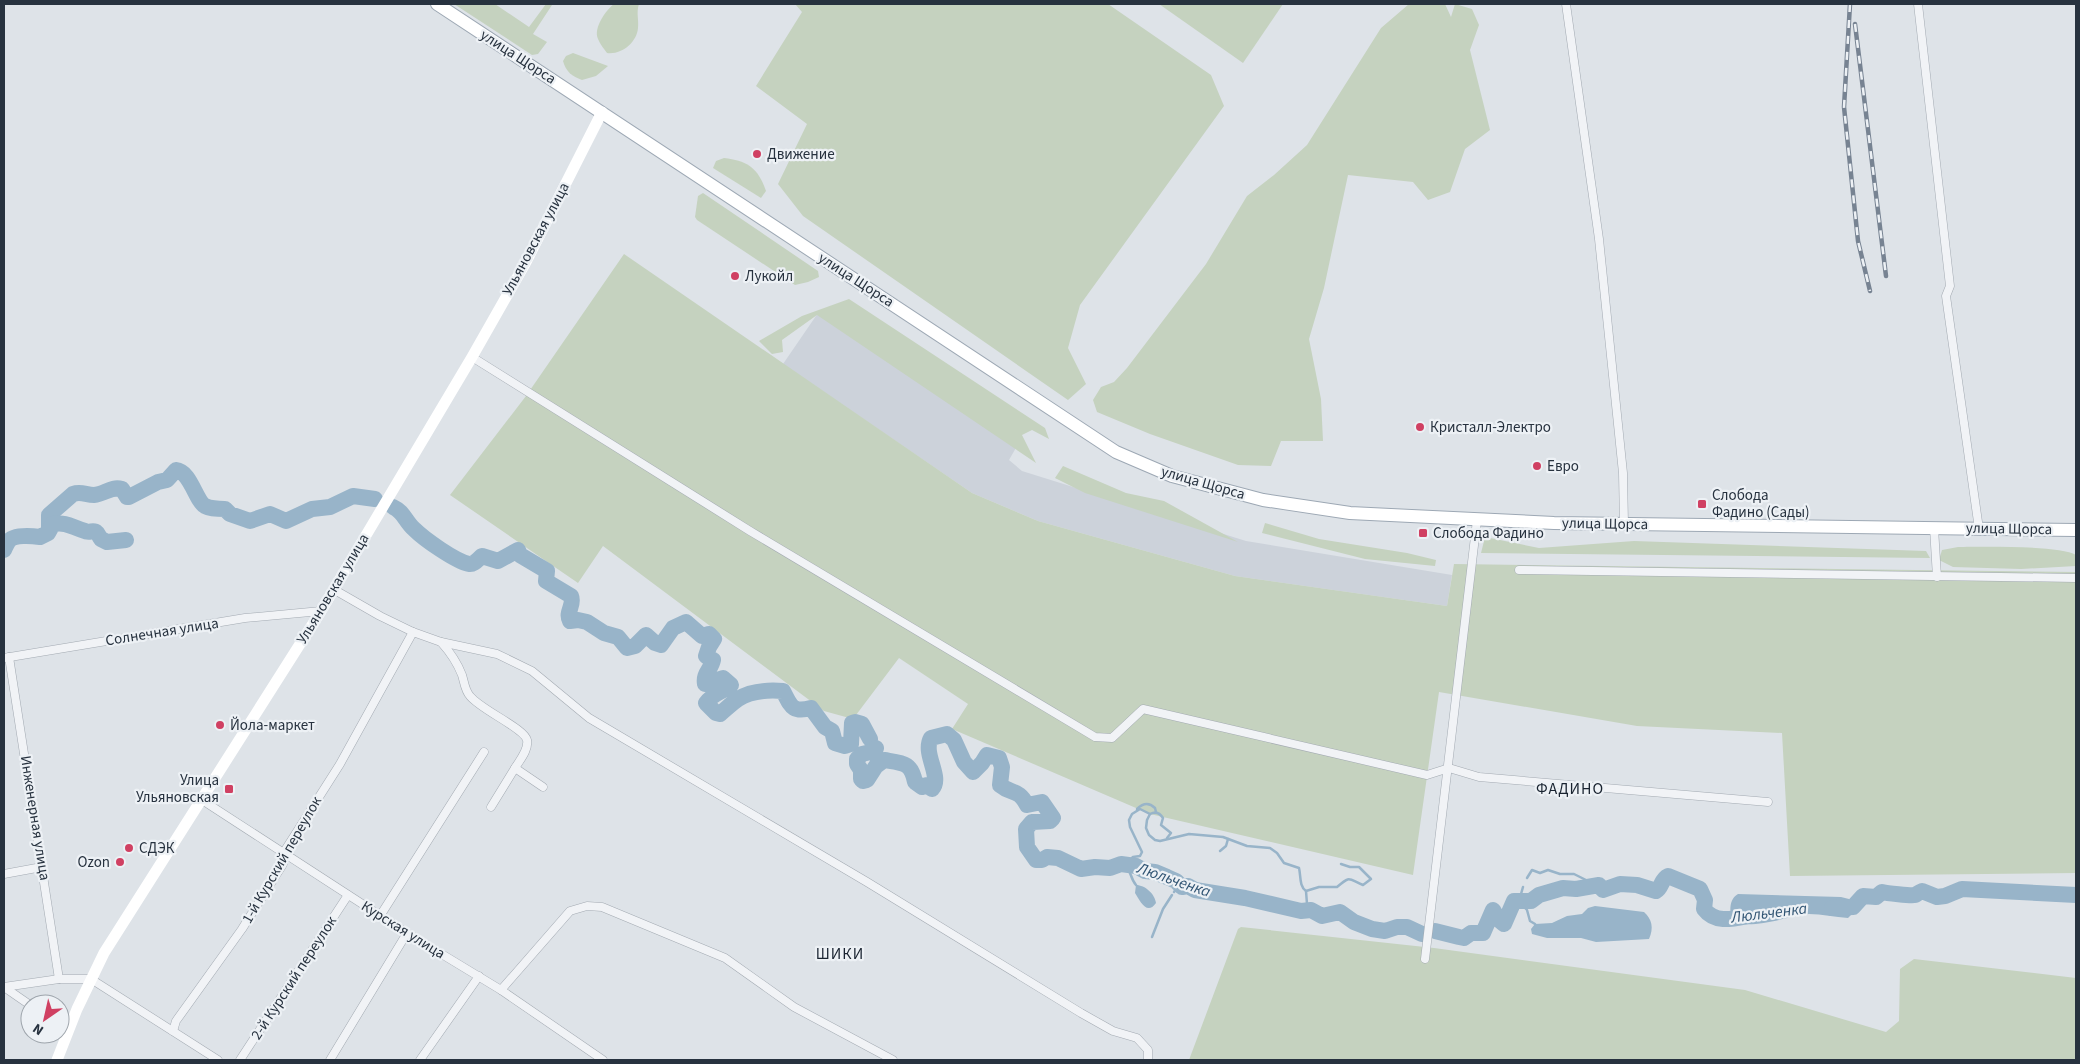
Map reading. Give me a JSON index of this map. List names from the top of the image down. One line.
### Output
{"streets":{"main road":["улица Щорса","Ульяновская улица"],"street":["Солнечная улица","Инженерная улица","1-й Курский переулок","Курская улица","2-й Курский переулок"]},"crossings":[["улица Щорса","Ульяновская улица"],["Ульяновская улица","Солнечная улица"],["Ульяновская улица","Курская улица"],["Солнечная улица","Инженерная улица"],["1-й Курский переулок","Курская улица"],["Курская улица","2-й Курский переулок"]],"districts":["ФАДИНО","ШИКИ"],"water":["Люльченка"],"places":{"other":["Движение","Лукойл","Кристалл-Электро","Евро","Йола-маркет","СДЭК","Ozon"],"transit":["Слобода Фадино (Сады)","Слобода Фадино","Улица Ульяновская"]},"north":"bottom left"}
